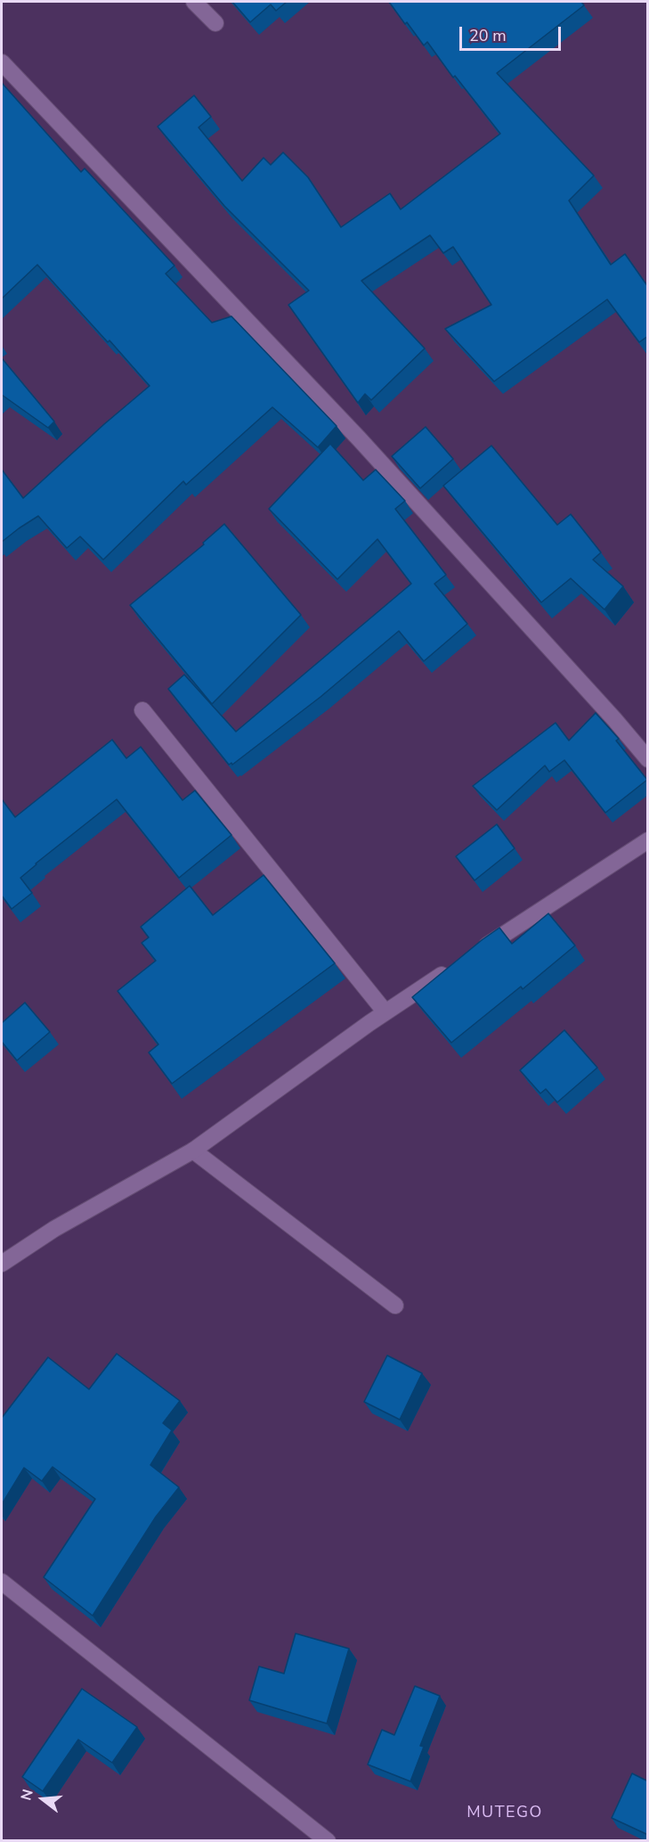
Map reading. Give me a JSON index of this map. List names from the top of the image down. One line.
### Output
{"districts":["MUTEGO"],"scale_bar":"20 m","north":"left"}
